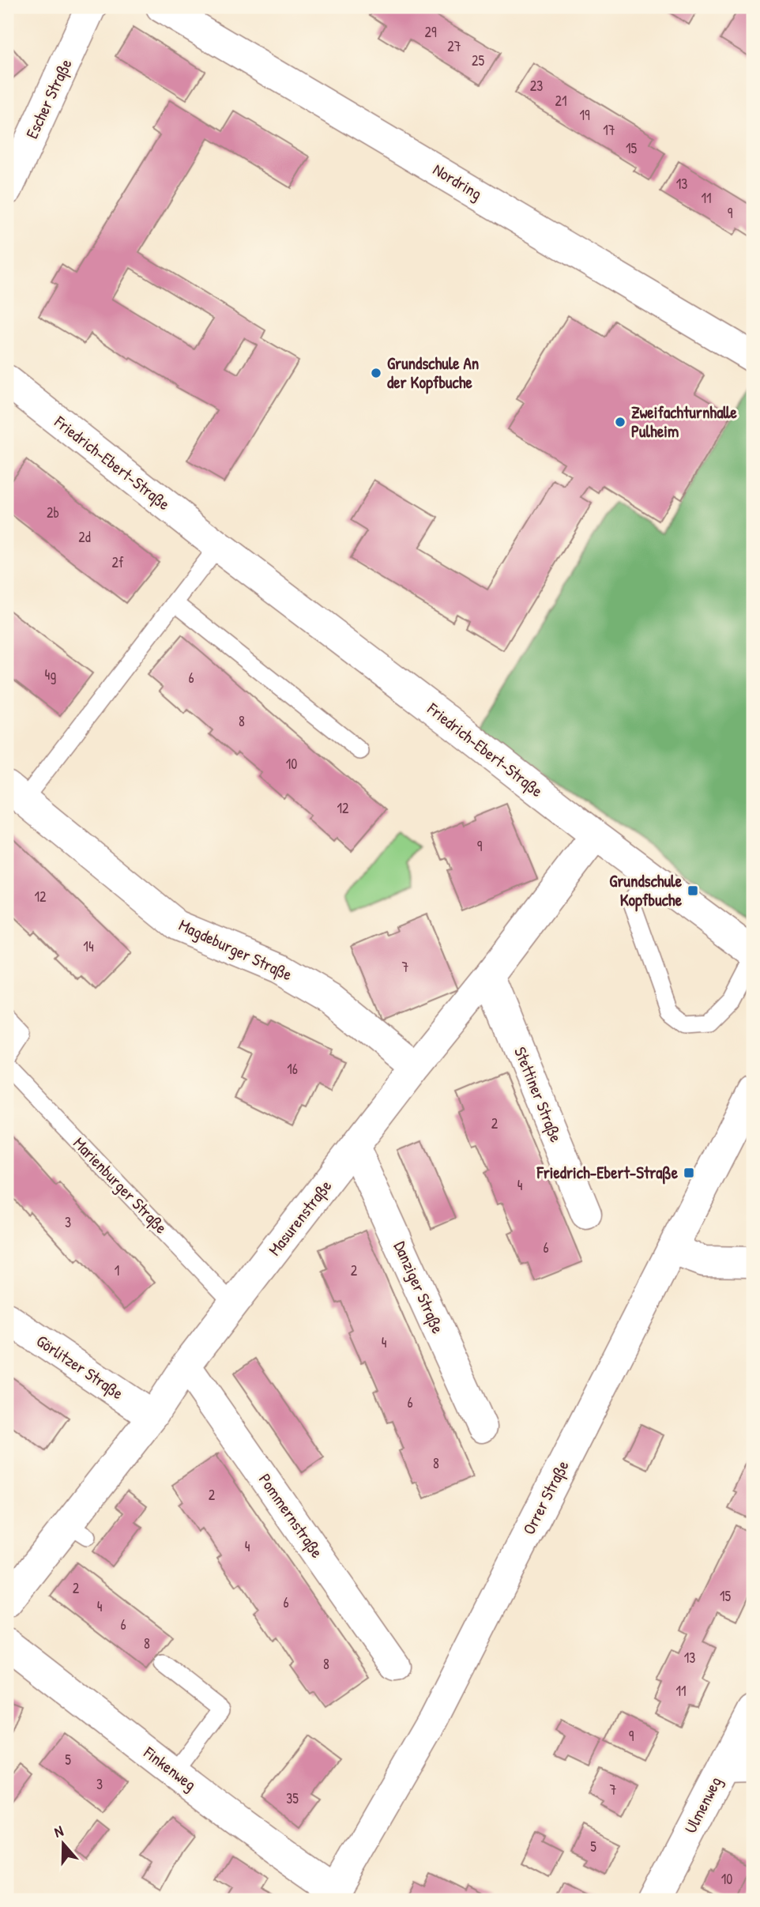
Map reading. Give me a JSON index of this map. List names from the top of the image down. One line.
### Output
{"streets":{"street":["Escher Straße","Nordring","Friedrich-Ebert-Straße","Magdeburger Straße","Stettiner Straße","Masurenstraße","Danziger Straße","Görlitzer Straße","Orrer Straße","Pommernstraße","Finkenweg","Ulmenweg"],"lane":["Marienburger Straße"]},"crossings":[["Friedrich-Ebert-Straße","Masurenstraße"],["Magdeburger Straße","Masurenstraße"],["Stettiner Straße","Masurenstraße"],["Marienburger Straße","Masurenstraße"],["Masurenstraße","Danziger Straße"],["Masurenstraße","Görlitzer Straße"],["Masurenstraße","Pommernstraße"],["Orrer Straße","Finkenweg"]],"places":{"other":["Grundschule An der Kopfbuche","Zweifachturnhalle Pulheim"],"transit":["Grundschule Kopfbuche","Friedrich-Ebert-Straße"]},"house_numbers":["29","27","25","23","21","19","17","15","13","11","9","2b","2d","2f","4g","6","8","10","12","9","12","14","7","16","2","4","3","6","1","2","4","6","8","2","4","2","15","6","4","6","8","13","8","11","9","5","3","7","35","5","10"],"north":"top"}
